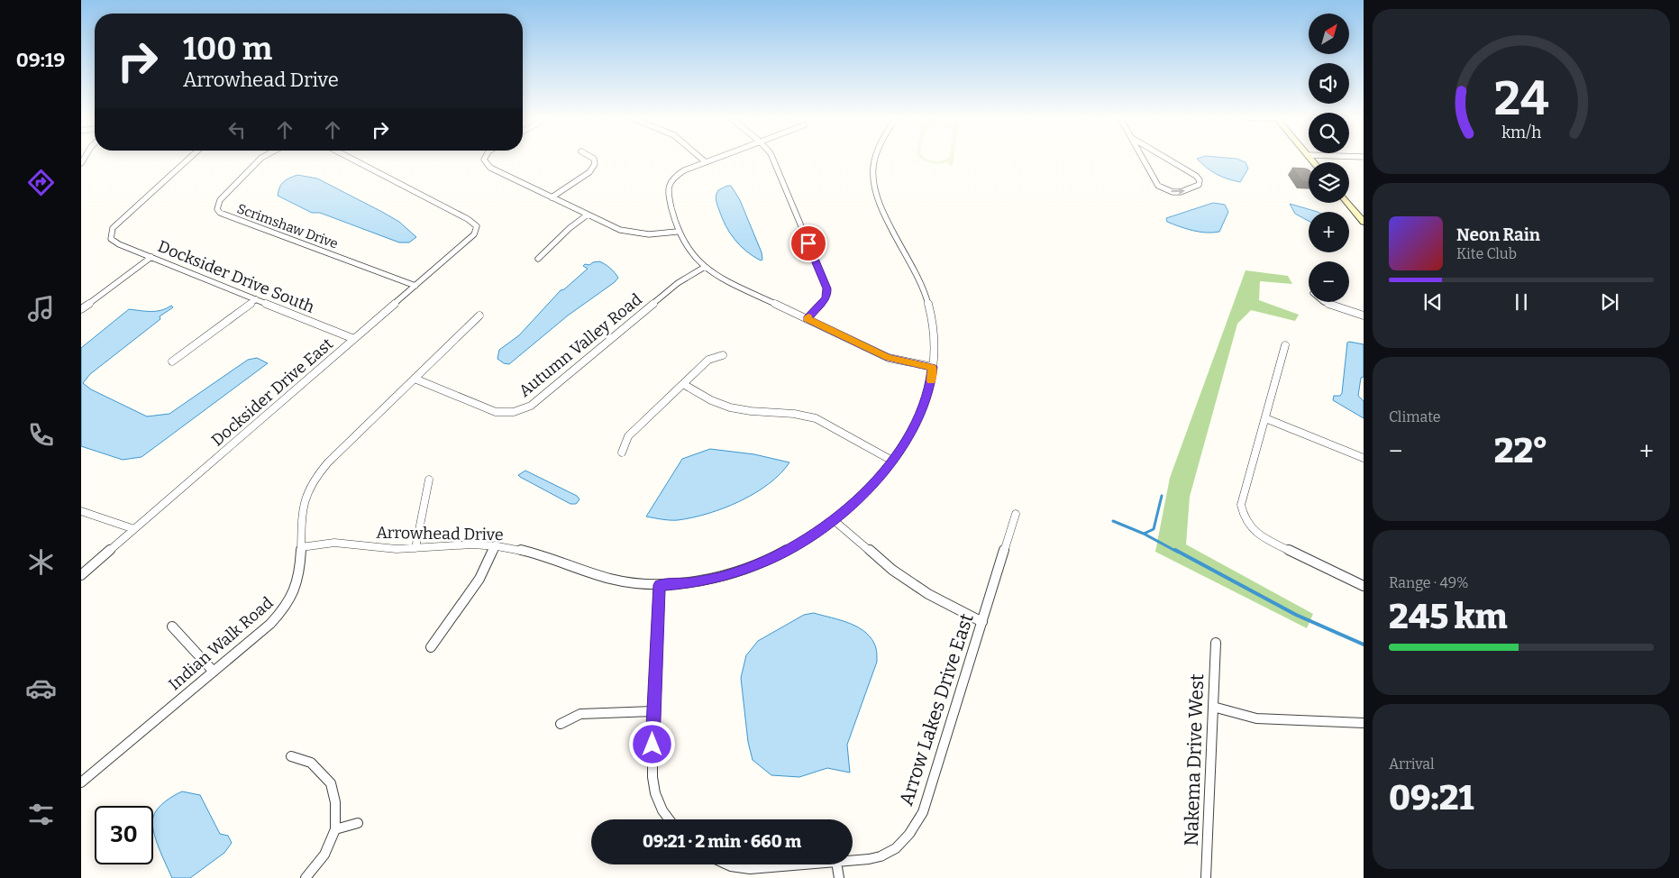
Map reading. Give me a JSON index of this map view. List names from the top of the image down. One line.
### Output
{"streets":{"street":["Scrimshaw Drive","Docksider Drive South","Autumn Valley Road","Docksider Drive East","Arrowhead Drive","Indian Walk Road","Arrow Lakes Drive East","Nakema Drive West"]},"crossings":[["Scrimshaw Drive","Docksider Drive East"],["Docksider Drive South","Docksider Drive East"],["Autumn Valley Road","Indian Walk Road"],["Arrowhead Drive","Indian Walk Road"]],"north":"top right","page":{"tabs":"09:19","map_buttons":["+","−"],"turn":["100 m","Arrowhead Drive"],"song":["Neon Rain","Kite Club"],"tile":["Climate",["Range · 49%","245 km"],["Arrival","09:21"]],"heat":["−","22°","+"],"limit":"30","trip":"09:21 · 2 min · 660 m","gauge":["24","km/h"]}}
